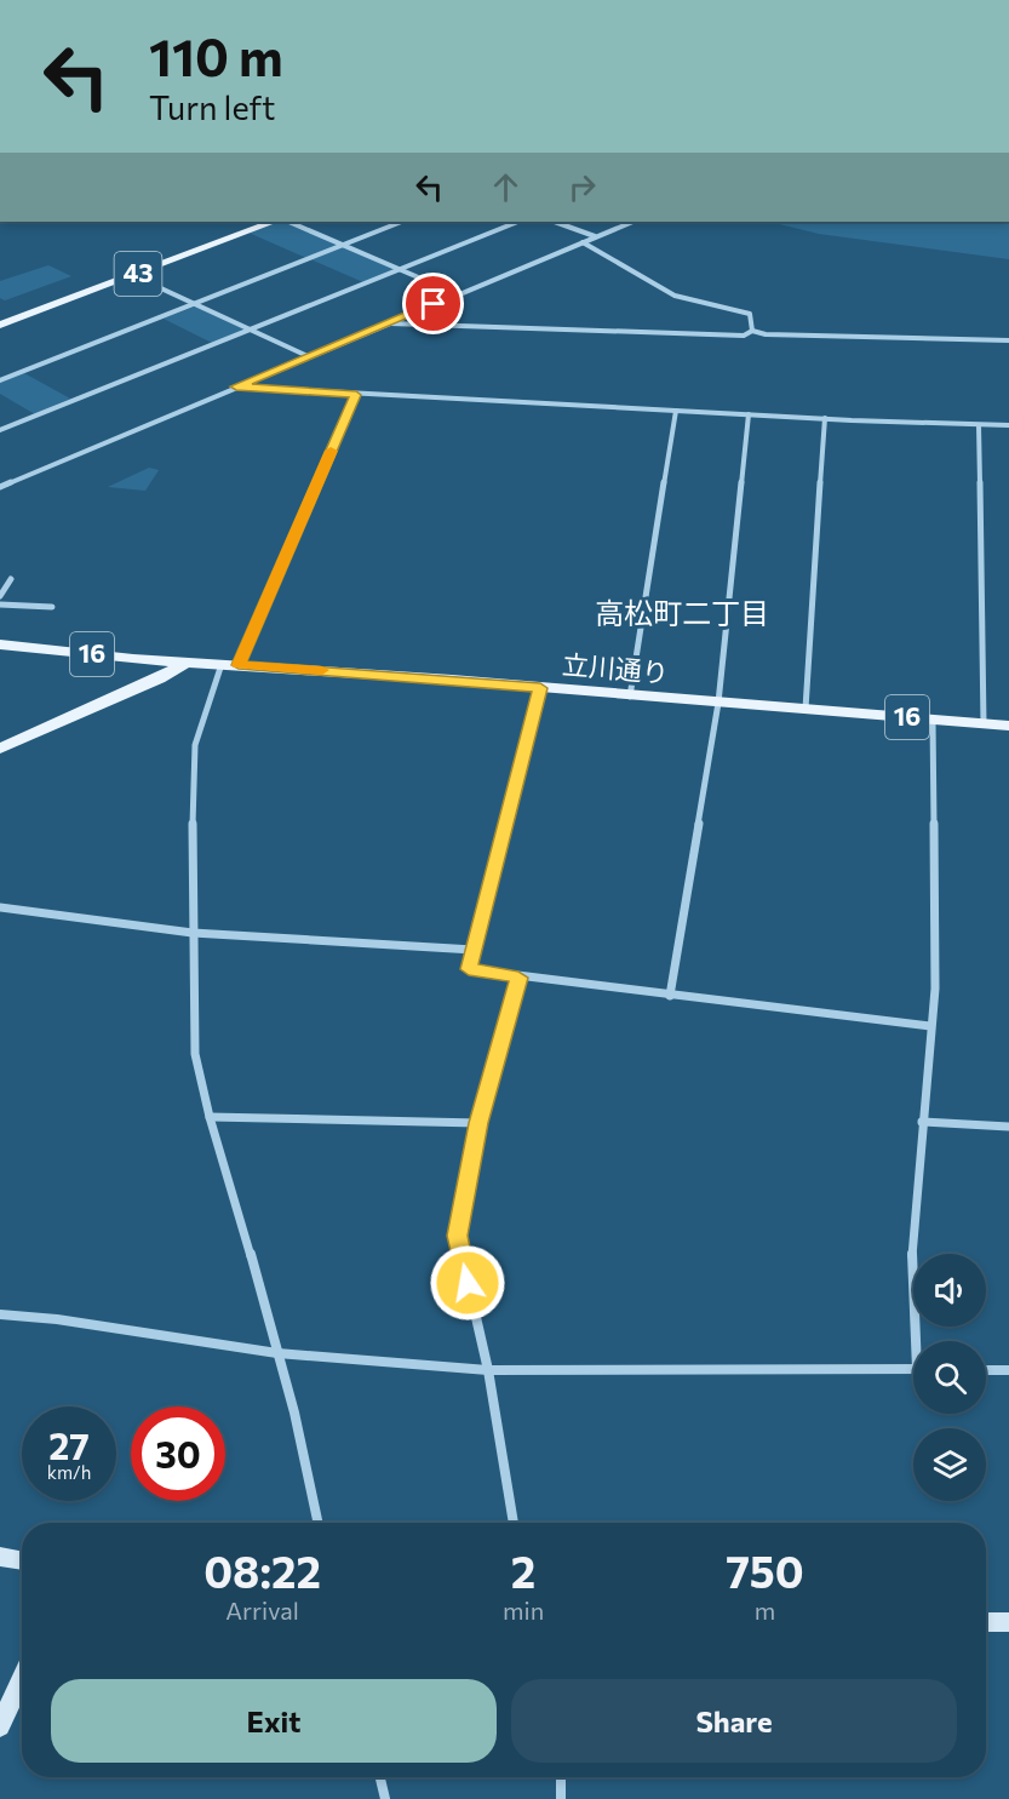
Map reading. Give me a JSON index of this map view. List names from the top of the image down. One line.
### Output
{"streets":{"main road":["43","16","立川通り"]},"districts":["高松町二丁目"],"page":{"turn":["110 m","Turn left"],"speed":"27 km/h","limit":"30","eta":["08:22","Arrival","2","min","750","m"],"buttons":["Exit","Share"]}}
